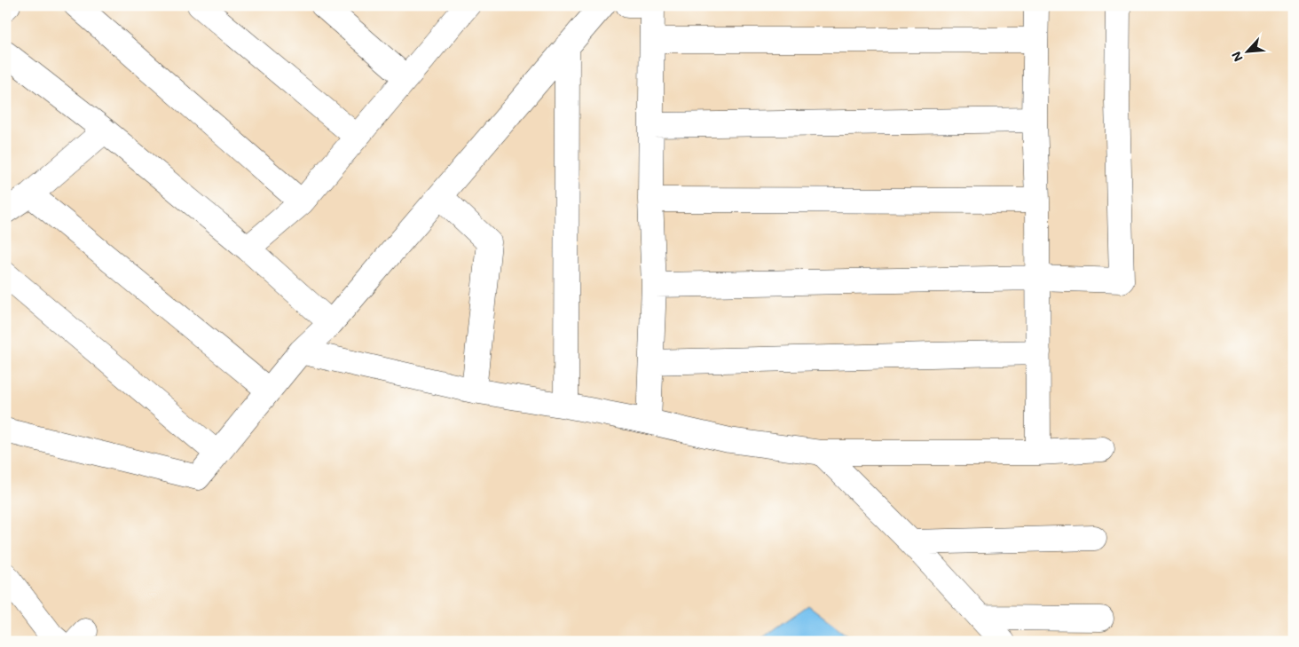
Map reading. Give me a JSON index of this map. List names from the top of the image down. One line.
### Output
{"north":"bottom left"}
